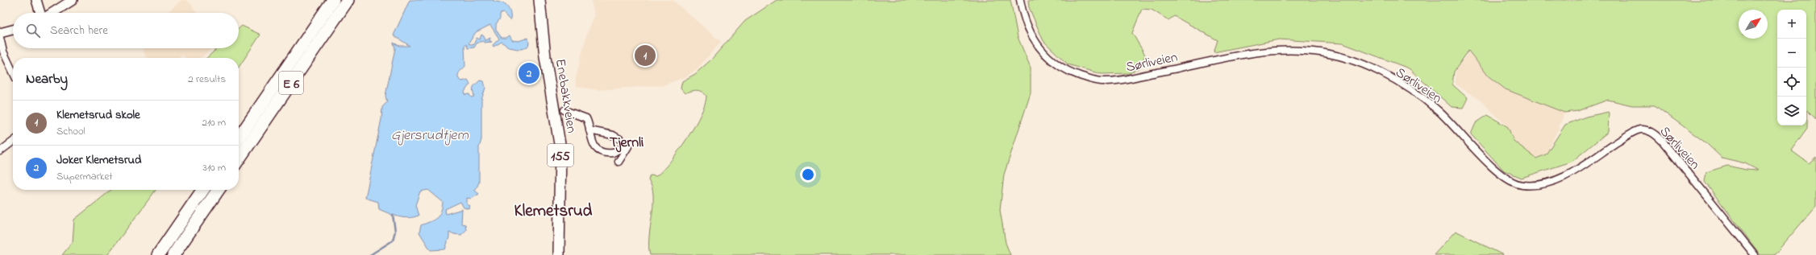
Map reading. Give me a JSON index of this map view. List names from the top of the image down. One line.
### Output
{"streets":{"highway":["E 6"],"main road":["Enebakkveien","155"],"street":["Sørliveien"]},"districts":["Tjernli","Klemetsrud"],"water":["Gjersrudtjern"],"north":"top right","page":{"map_buttons":["+","−"],"search":"Search here","pins":["1","2"],"heading":["Nearby","2 results"],"list":[{"mark":"1","name":"Klemetsrud skole","note":"School","value":"210 m"},{"mark":"2","name":"Joker Klemetsrud","note":"Supermarket","value":"310 m"}]}}
